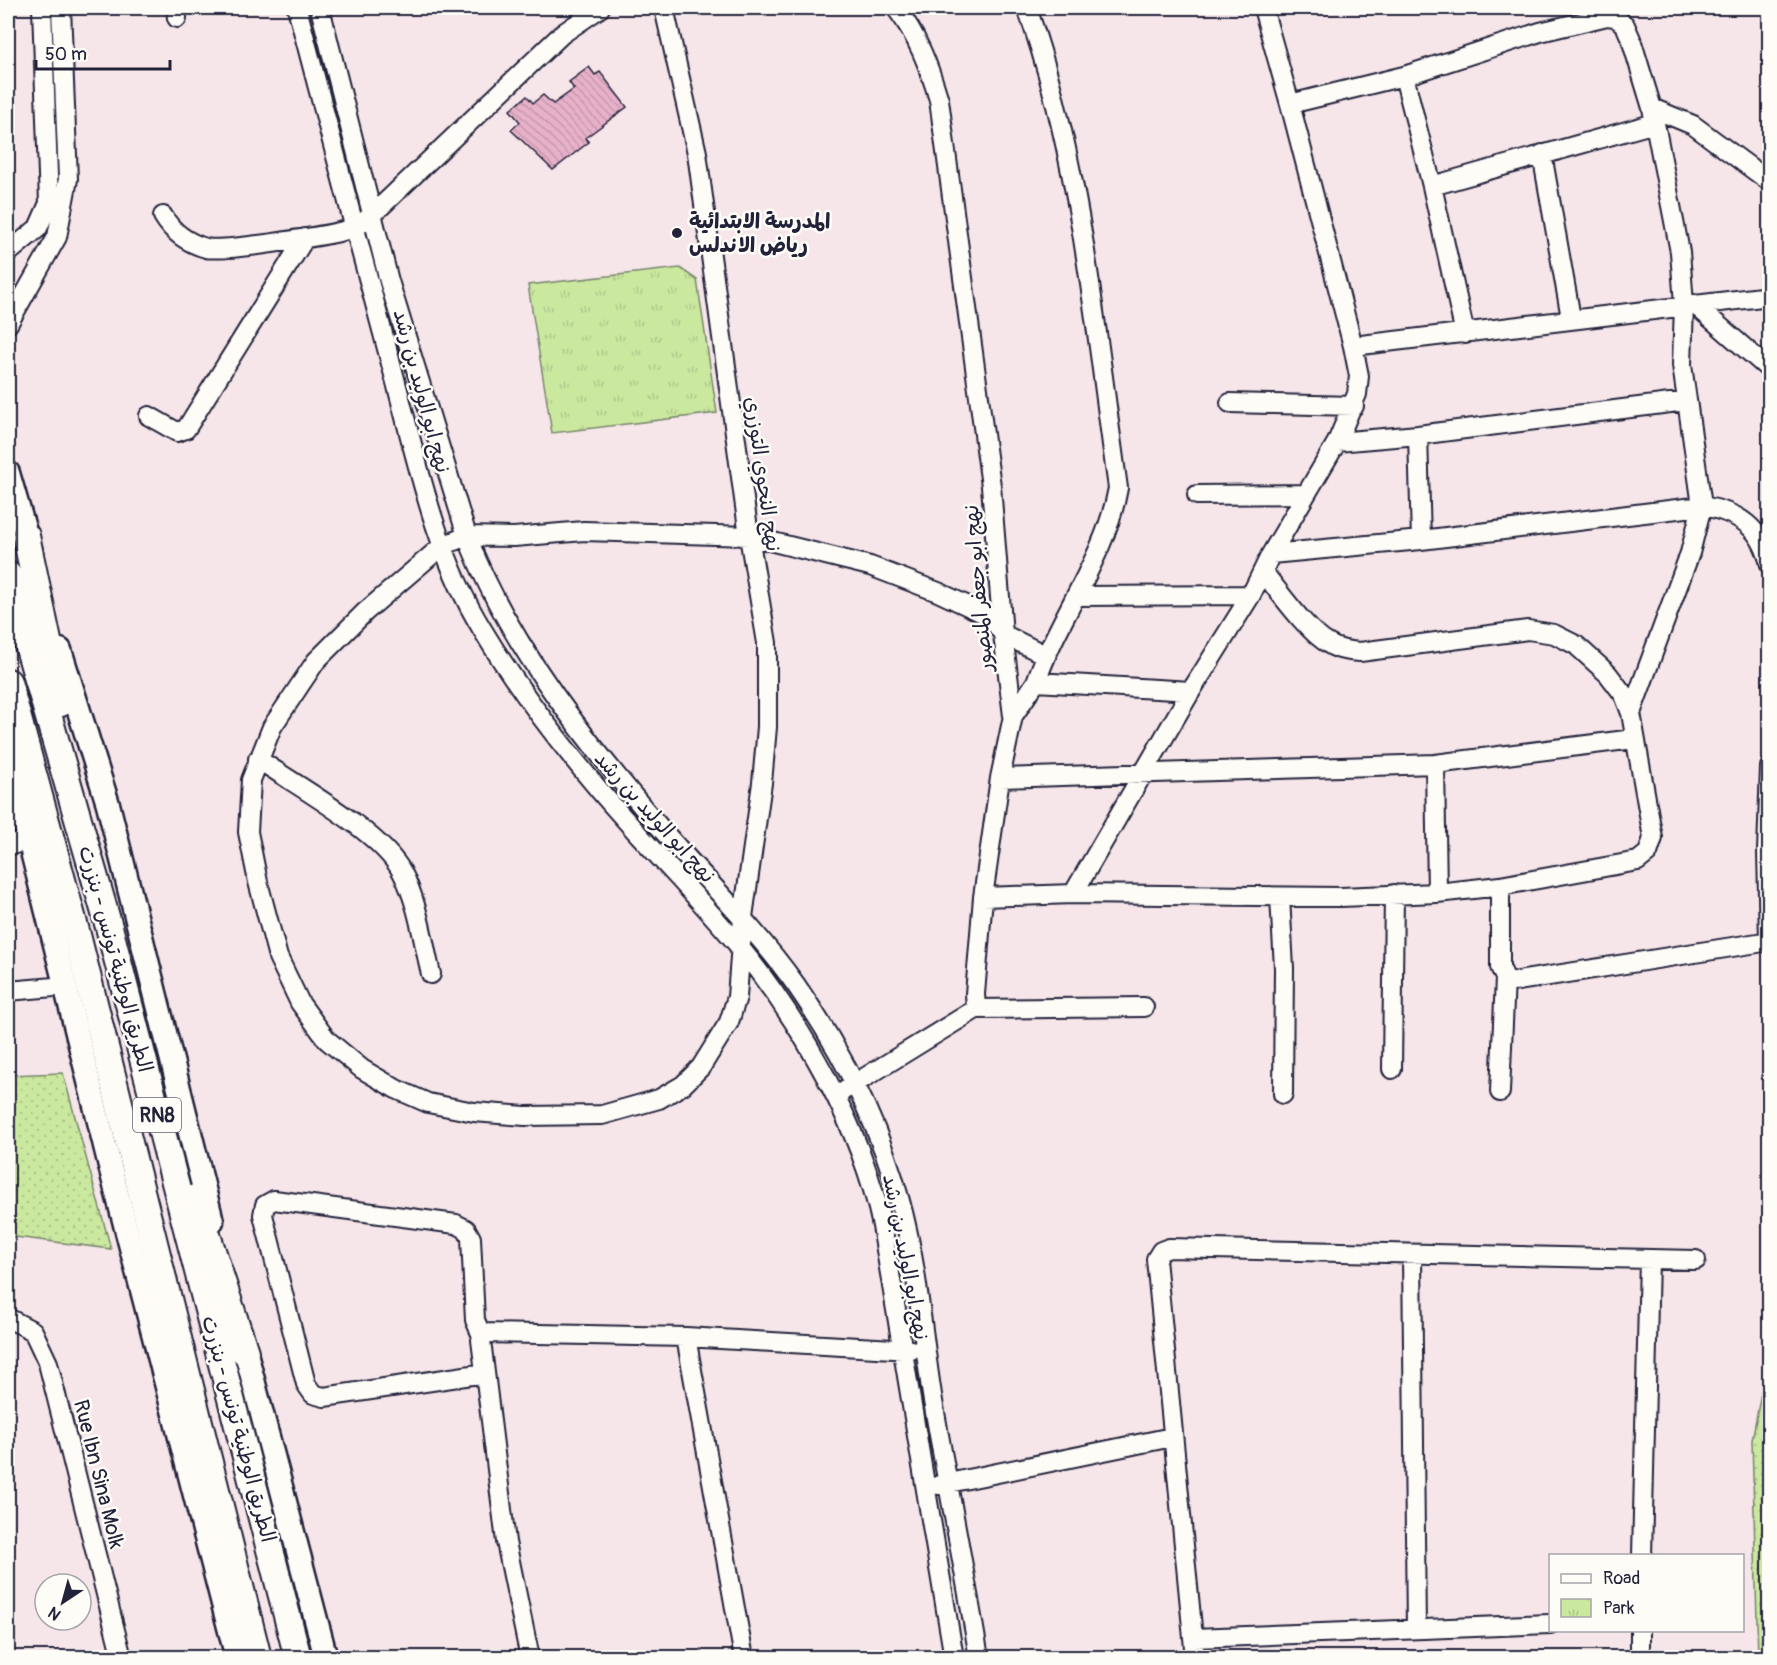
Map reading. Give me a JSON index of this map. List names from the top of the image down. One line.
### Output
{"streets":{"highway":["الطريق الوطنية تونس - بنزرت","RN8"],"street":["نهج ابو الوليد بن رشد","نهج النحوي التوزري","نهج ابو جعفر المنصور","Rue Ibn Sina Molk"]},"crossings":[["نهج ابو الوليد بن رشد","نهج النحوي التوزري"],["الطريق الوطنية تونس - بنزرت","RN8"]],"places":["المدرسة الابتدائية رياض الاندلس"],"legend":["Road","Park"],"scale_bar":"50 m","north":"bottom left"}
